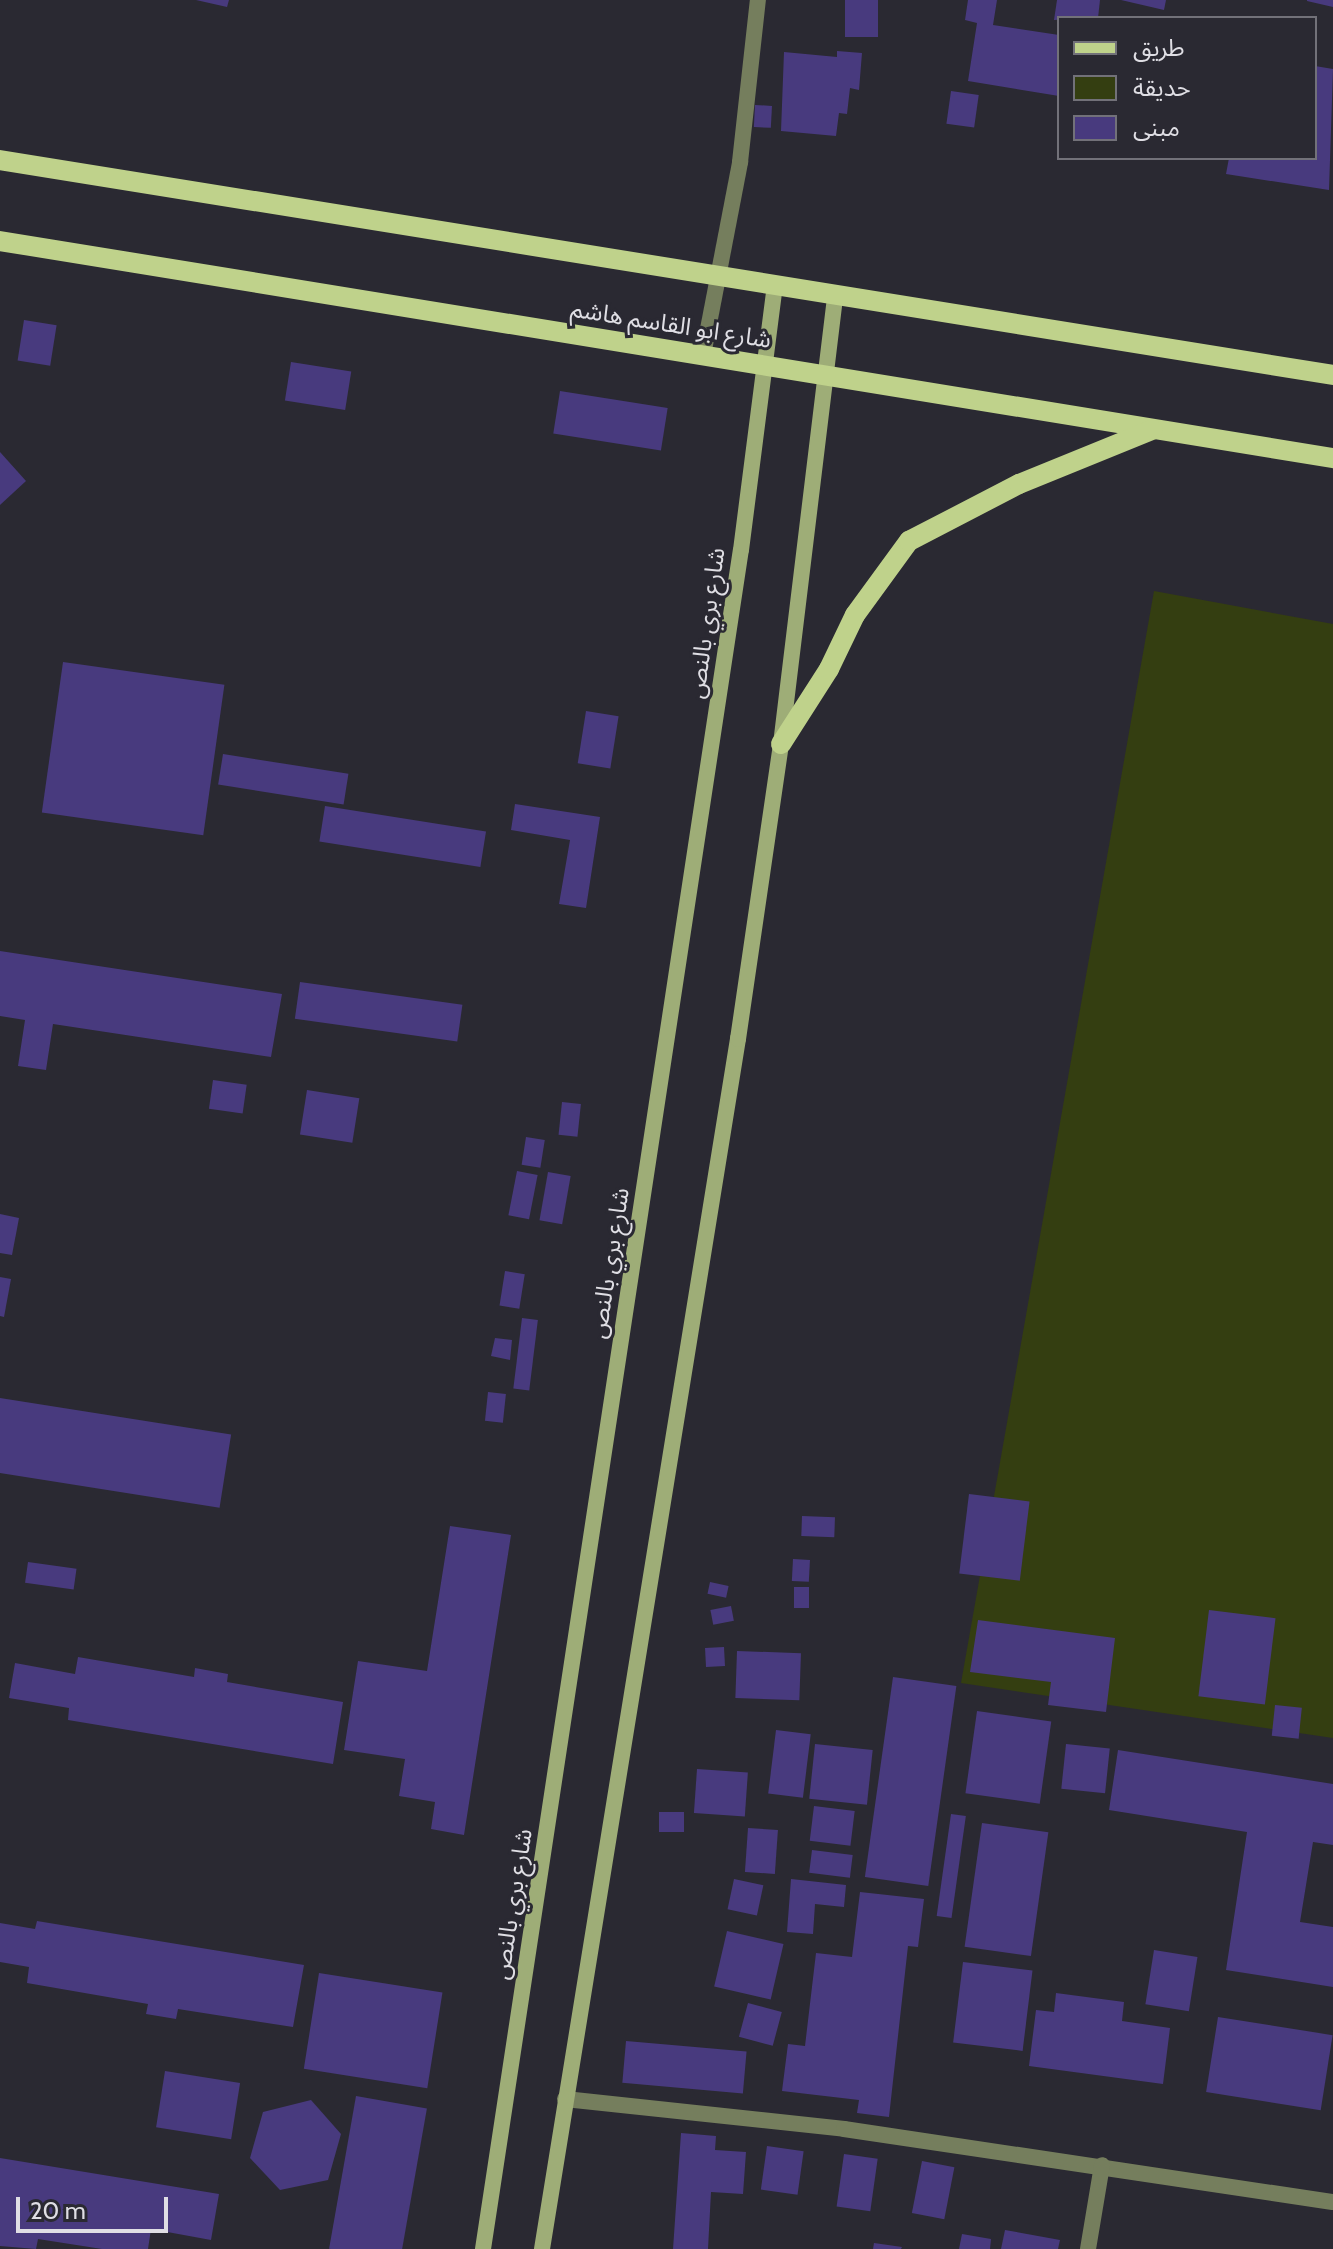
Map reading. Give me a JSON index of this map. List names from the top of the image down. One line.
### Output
{"streets":{"main road":["شارع ابو القاسم هاشم","شارع بري بالنص"]},"crossings":[["شارع ابو القاسم هاشم","شارع بري بالنص"]],"legend":["طريق","حديقة","مبنى"],"scale_bar":"20 m"}
